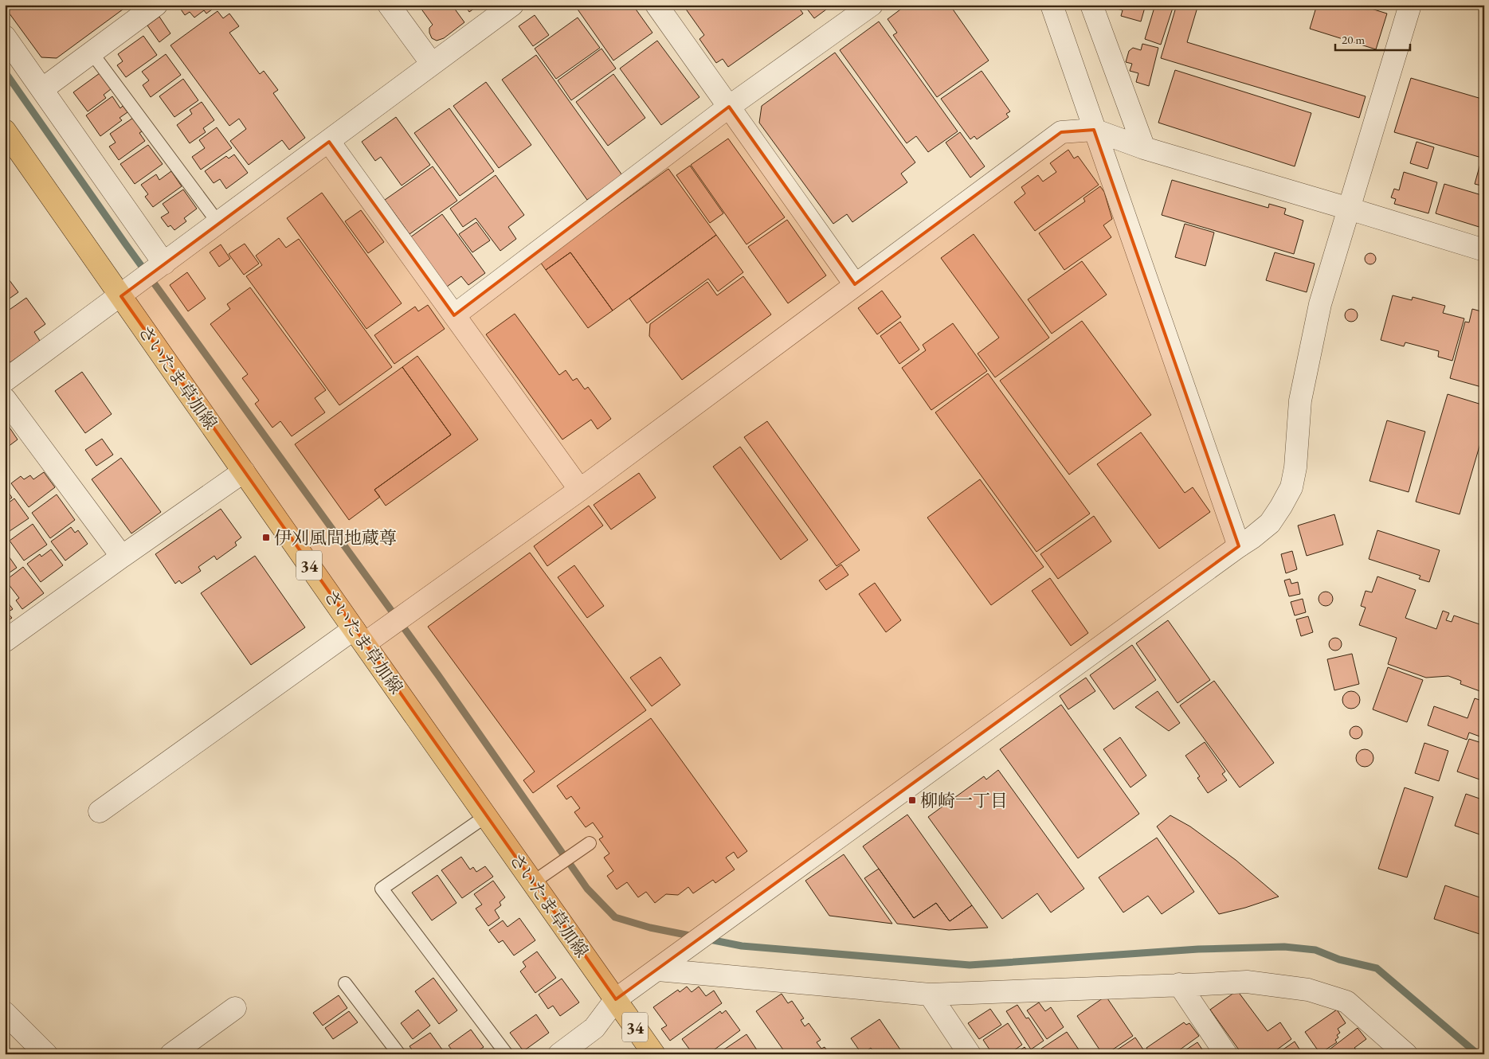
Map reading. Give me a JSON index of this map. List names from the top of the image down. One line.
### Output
{"streets":{"main road":["さいたま草加線","34"]},"places":{"transit":["伊刈風間地蔵尊","柳崎一丁目"]},"scale_bar":"20 m"}
